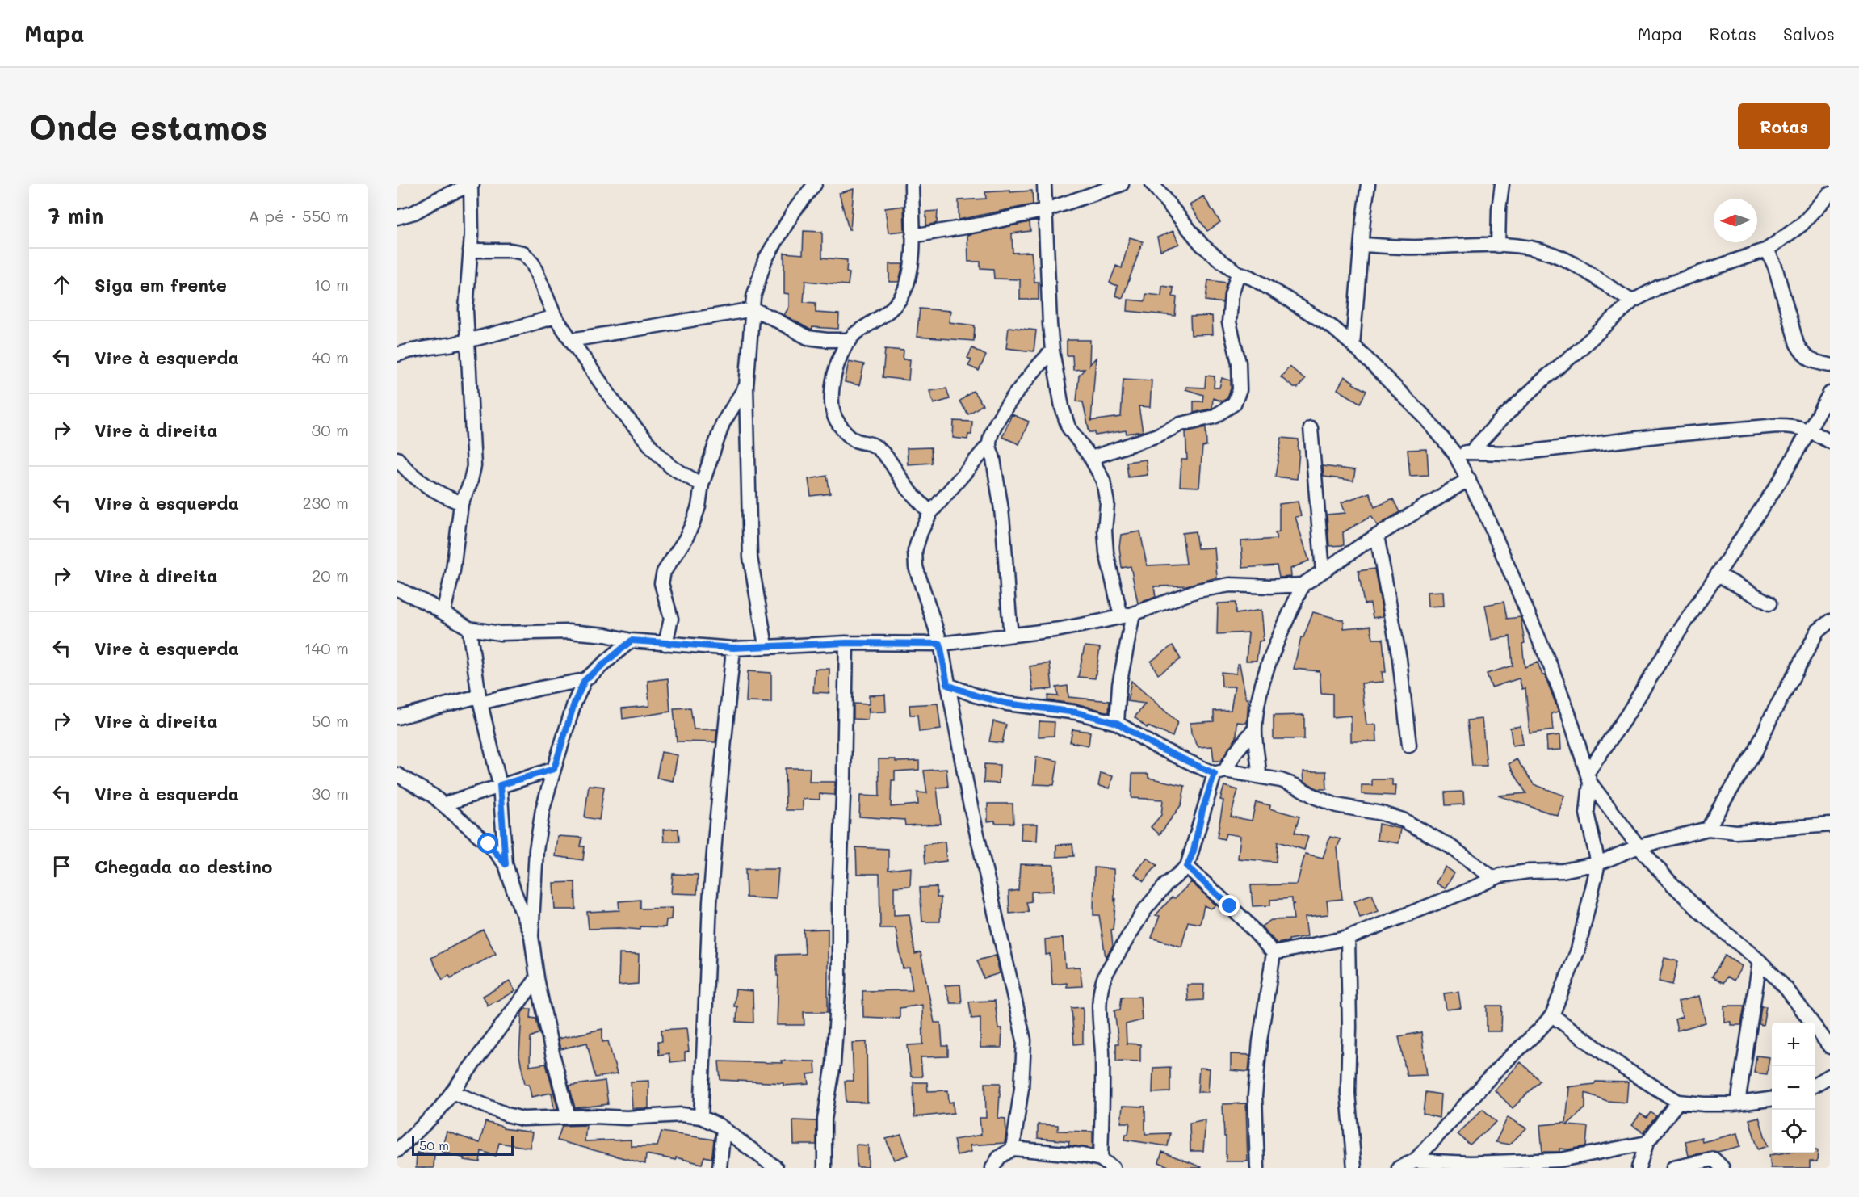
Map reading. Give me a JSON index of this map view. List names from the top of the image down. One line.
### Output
{"scale_bar":"50 m","north":"left","page":{"header":"Mapa","nav":["Mapa","Rotas","Salvos"],"buttons":"Rotas","title":"Onde estamos","heading":["7 min","A pé · 550 m"],"list":[["Siga em frente","10 m"],["Vire à esquerda","40 m"],["Vire à direita","30 m"],["Vire à esquerda","230 m"],["Vire à direita","20 m"],["Vire à esquerda","140 m"],["Vire à direita","50 m"],["Vire à esquerda","30 m"],"Chegada ao destino"],"map_buttons":["+","−"],"scale":"50 m"}}
